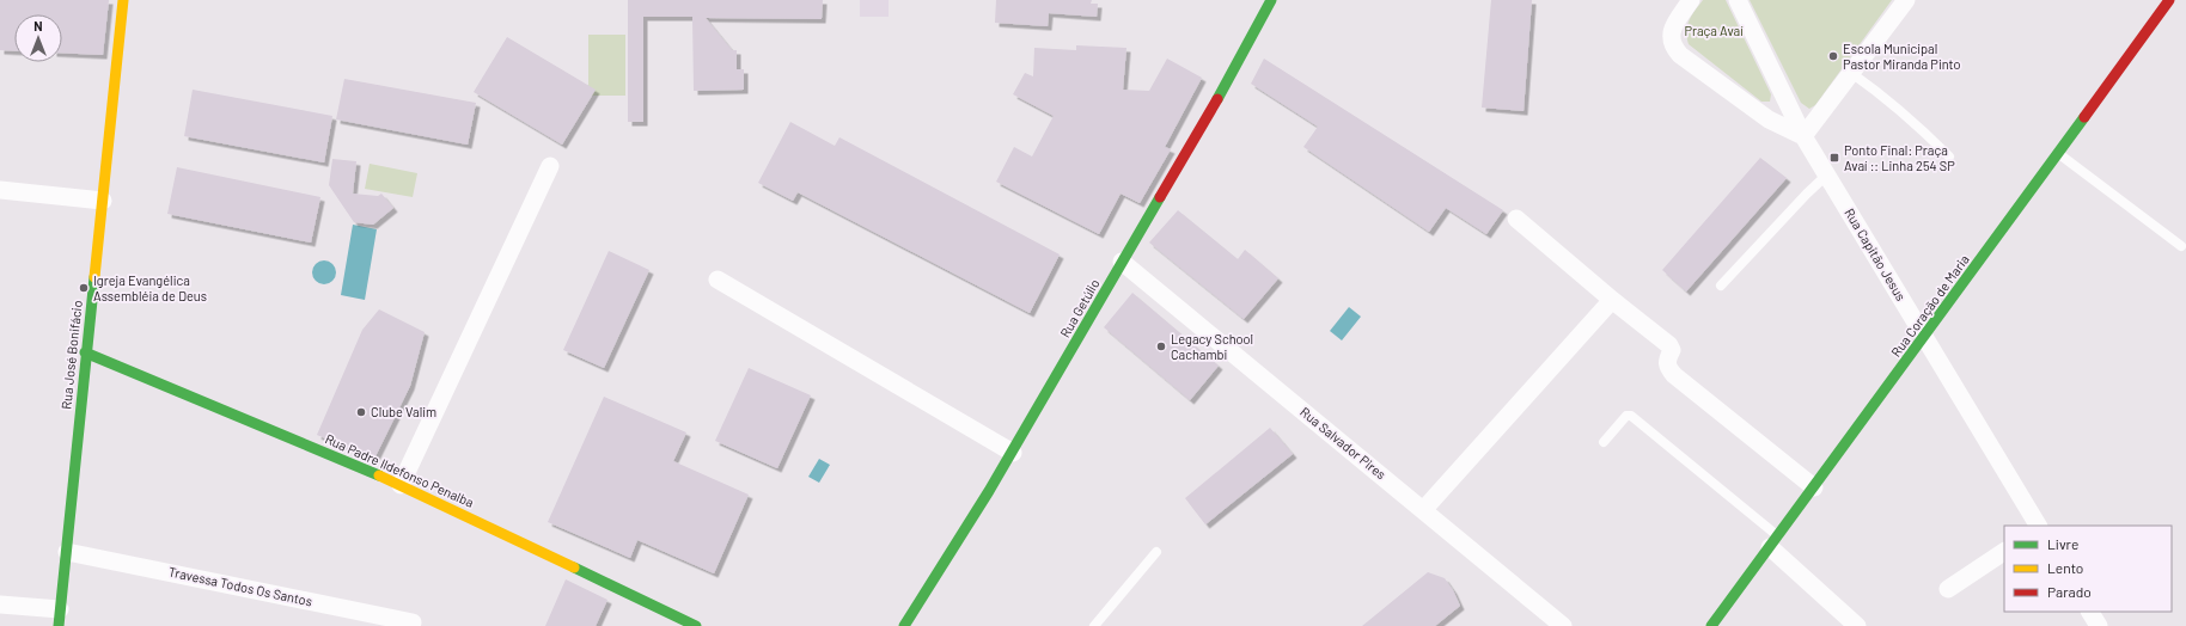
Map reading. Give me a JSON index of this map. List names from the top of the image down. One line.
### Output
{"streets":{"street":["Rua Capitão Jesus","Rua Coração de Maria","Rua Getúlio","Rua José Bonifácio","Rua Salvador Pires","Rua Padre Ildefonso Penalba","Travessa Todos Os Santos"]},"crossings":[["Rua Capitão Jesus","Rua Coração de Maria"],["Rua Getúlio","Rua Salvador Pires"],["Rua José Bonifácio","Rua Padre Ildefonso Penalba"],["Rua José Bonifácio","Travessa Todos Os Santos"]],"parks":["Praça Avaí"],"places":{"other":["Escola Municipal Pastor Miranda Pinto","Igreja Evangélica Assembléia de Deus","Legacy School Cachambi","Clube Valim"],"transit":["Ponto Final: Praça Avaí :: Linha 254 SP"]},"legend":["Livre","Lento","Parado"],"north":"top"}
